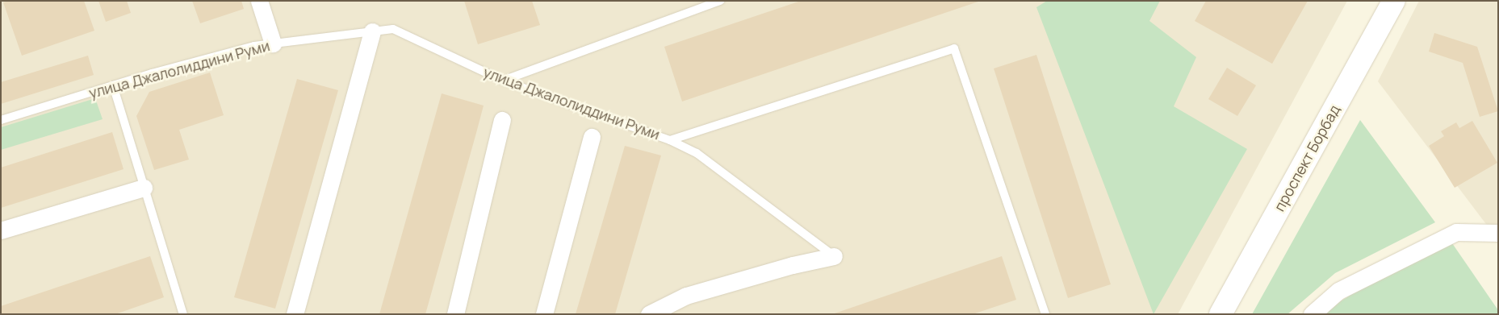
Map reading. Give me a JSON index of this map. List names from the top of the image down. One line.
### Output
{"streets":{"street":["проспект Борбад"],"lane":["улица Джалолиддини Руми"]}}
